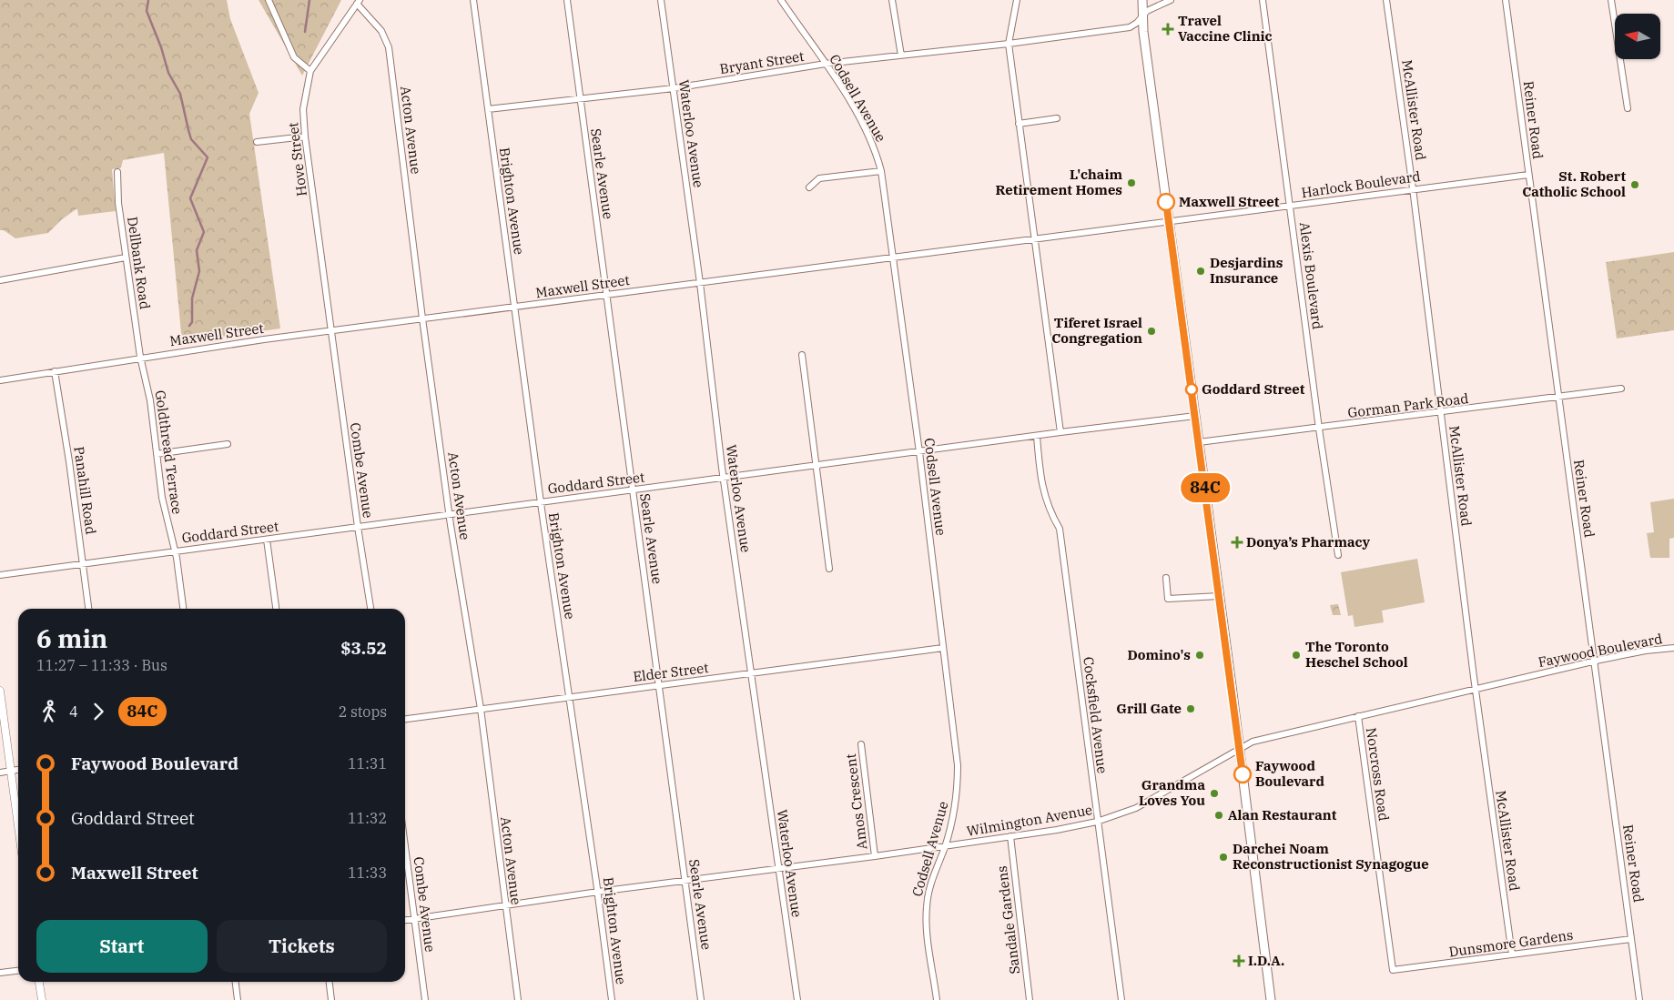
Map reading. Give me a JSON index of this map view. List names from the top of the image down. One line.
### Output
{"streets":{"street":["Bryant Street","Codsell Avenue","McAllister Road","Reiner Road","Acton Avenue","Waterloo Avenue","Hove Street","Searle Avenue","Harlock Boulevard","Brighton Avenue","Dellbank Road","Alexis Boulevard","Maxwell Street","Gorman Park Road","Goldthread Terrace","Combe Avenue","Goddard Street","Panahill Road","Faywood Boulevard","Elder Street","Cocksfield Avenue","Norcross Road","Amos Crescent","Wilmington Avenue","Sandale Gardens","Dunsmore Gardens"]},"crossings":[["Bryant Street","Codsell Avenue"],["Bryant Street","Waterloo Avenue"],["Bryant Street","Searle Avenue"],["Bryant Street","Brighton Avenue"],["Codsell Avenue","Maxwell Street"],["Codsell Avenue","Goddard Street"],["Codsell Avenue","Elder Street"],["Codsell Avenue","Wilmington Avenue"],["McAllister Road","Harlock Boulevard"],["McAllister Road","Gorman Park Road"],["McAllister Road","Faywood Boulevard"],["McAllister Road","Dunsmore Gardens"],["Reiner Road","Harlock Boulevard"],["Reiner Road","Gorman Park Road"],["Reiner Road","Faywood Boulevard"],["Reiner Road","Dunsmore Gardens"],["Acton Avenue","Hove Street"],["Acton Avenue","Maxwell Street"],["Acton Avenue","Goddard Street"],["Acton Avenue","Elder Street"],["Acton Avenue","Wilmington Avenue"],["Waterloo Avenue","Maxwell Street"],["Waterloo Avenue","Goddard Street"],["Waterloo Avenue","Elder Street"],["Waterloo Avenue","Wilmington Avenue"],["Hove Street","Maxwell Street"],["Hove Street","Combe Avenue"],["Searle Avenue","Maxwell Street"],["Searle Avenue","Goddard Street"],["Searle Avenue","Elder Street"],["Searle Avenue","Wilmington Avenue"],["Harlock Boulevard","Alexis Boulevard"],["Harlock Boulevard","Maxwell Street"],["Brighton Avenue","Maxwell Street"],["Brighton Avenue","Goddard Street"],["Brighton Avenue","Elder Street"],["Brighton Avenue","Wilmington Avenue"],["Dellbank Road","Maxwell Street"],["Dellbank Road","Goldthread Terrace"],["Alexis Boulevard","Gorman Park Road"],["Maxwell Street","Goldthread Terrace"],["Maxwell Street","Combe Avenue"],["Maxwell Street","Panahill Road"],["Goldthread Terrace","Goddard Street"],["Combe Avenue","Goddard Street"],["Combe Avenue","Wilmington Avenue"],["Goddard Street","Panahill Road"],["Goddard Street","Cocksfield Avenue"],["Faywood Boulevard","Norcross Road"],["Faywood Boulevard","Wilmington Avenue"],["Cocksfield Avenue","Wilmington Avenue"],["Norcross Road","Dunsmore Gardens"],["Amos Crescent","Wilmington Avenue"],["Wilmington Avenue","Sandale Gardens"]],"places":{"health":["Travel Vaccine Clinic","Donya’s Pharmacy","I.D.A."],"other":["L'chaim Retirement Homes","St. Robert Catholic School","Maxwell Street","Desjardins Insurance","Tiferet Israel Congregation","Goddard Street","Domino's","The Toronto Heschel School","Grill Gate","Faywood Boulevard","Grandma Loves You","Alan Restaurant","Darchei Noam Reconstructionist Synagogue"]},"lines":["bus line 84C"],"north":"left","page":{"on_map":"84C","heading":["6 min","11:27 – 11:33 · Bus","$3.52"],"legs":["4","84C","2 stops"],"list":[{"name":"Faywood Boulevard","value":"11:31"},{"name":"Goddard Street","value":"11:32"},{"name":"Maxwell Street","value":"11:33"}],"buttons":["Start","Tickets"]}}
